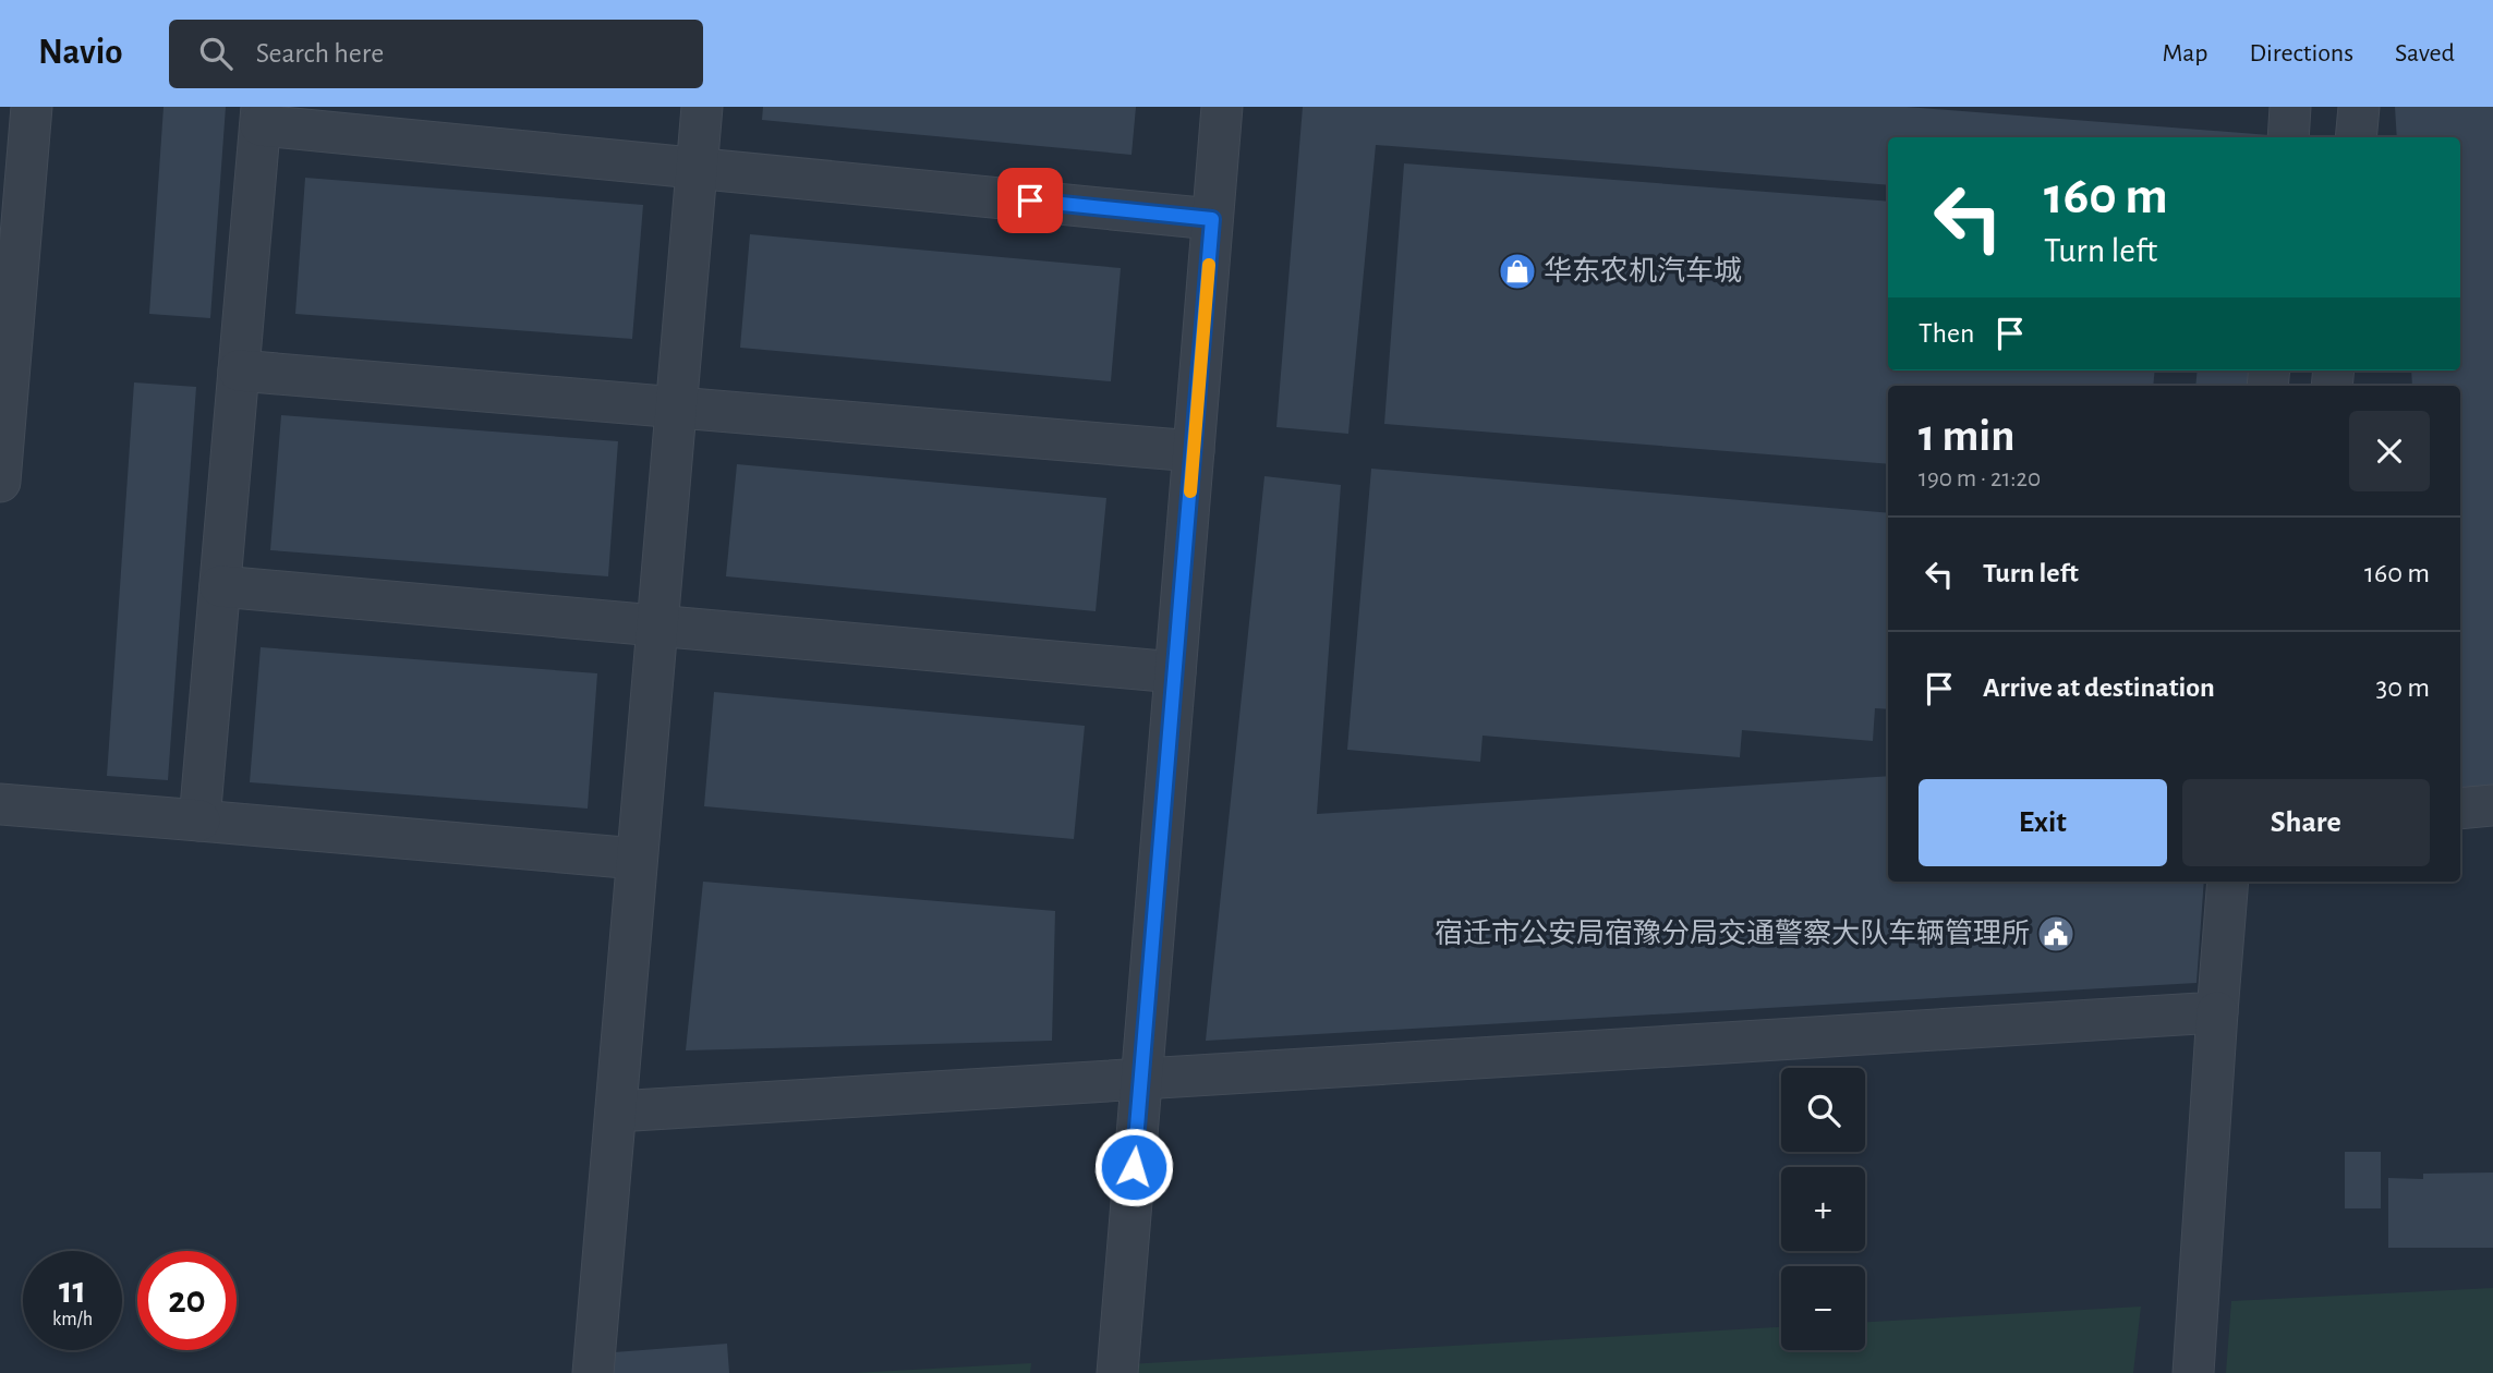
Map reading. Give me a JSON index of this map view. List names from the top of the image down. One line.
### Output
{"places":{"shop":["华东农机汽车城"],"public building":["宿迁市公安局宿豫分局交通警察大队车辆管理所"]},"page":{"header":"Navio","search":"Search here","nav":["Map","Directions","Saved"],"turn":["160 m","Turn left"],"then":"Then","heading":["1 min","190 m · 21:20"],"list":[{"name":"Turn left","value":"160 m"},{"name":"Arrive at destination","value":"30 m"}],"buttons":["Exit","Share"],"map_buttons":["+","−"],"speed":"11 km/h","limit":"20"}}
